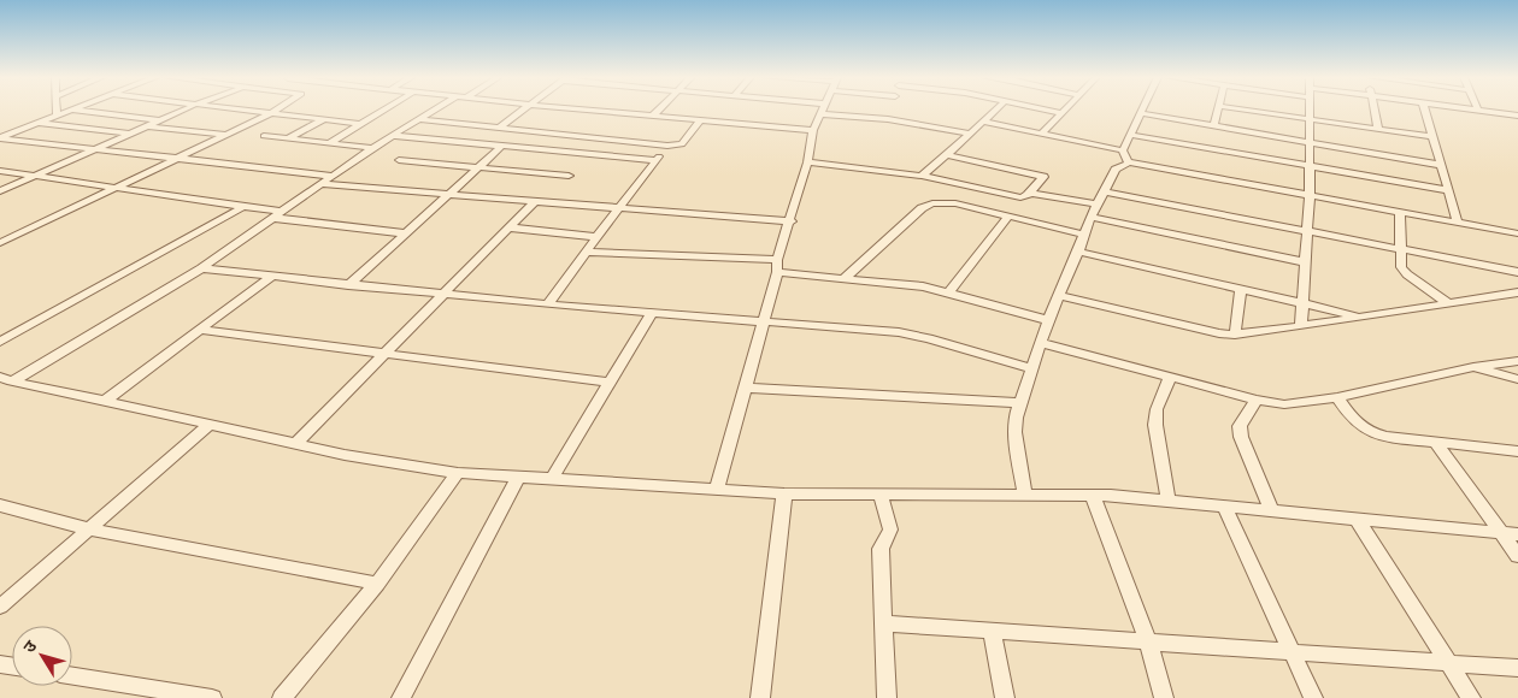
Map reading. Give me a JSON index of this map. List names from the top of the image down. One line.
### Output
{"north":"top left"}
